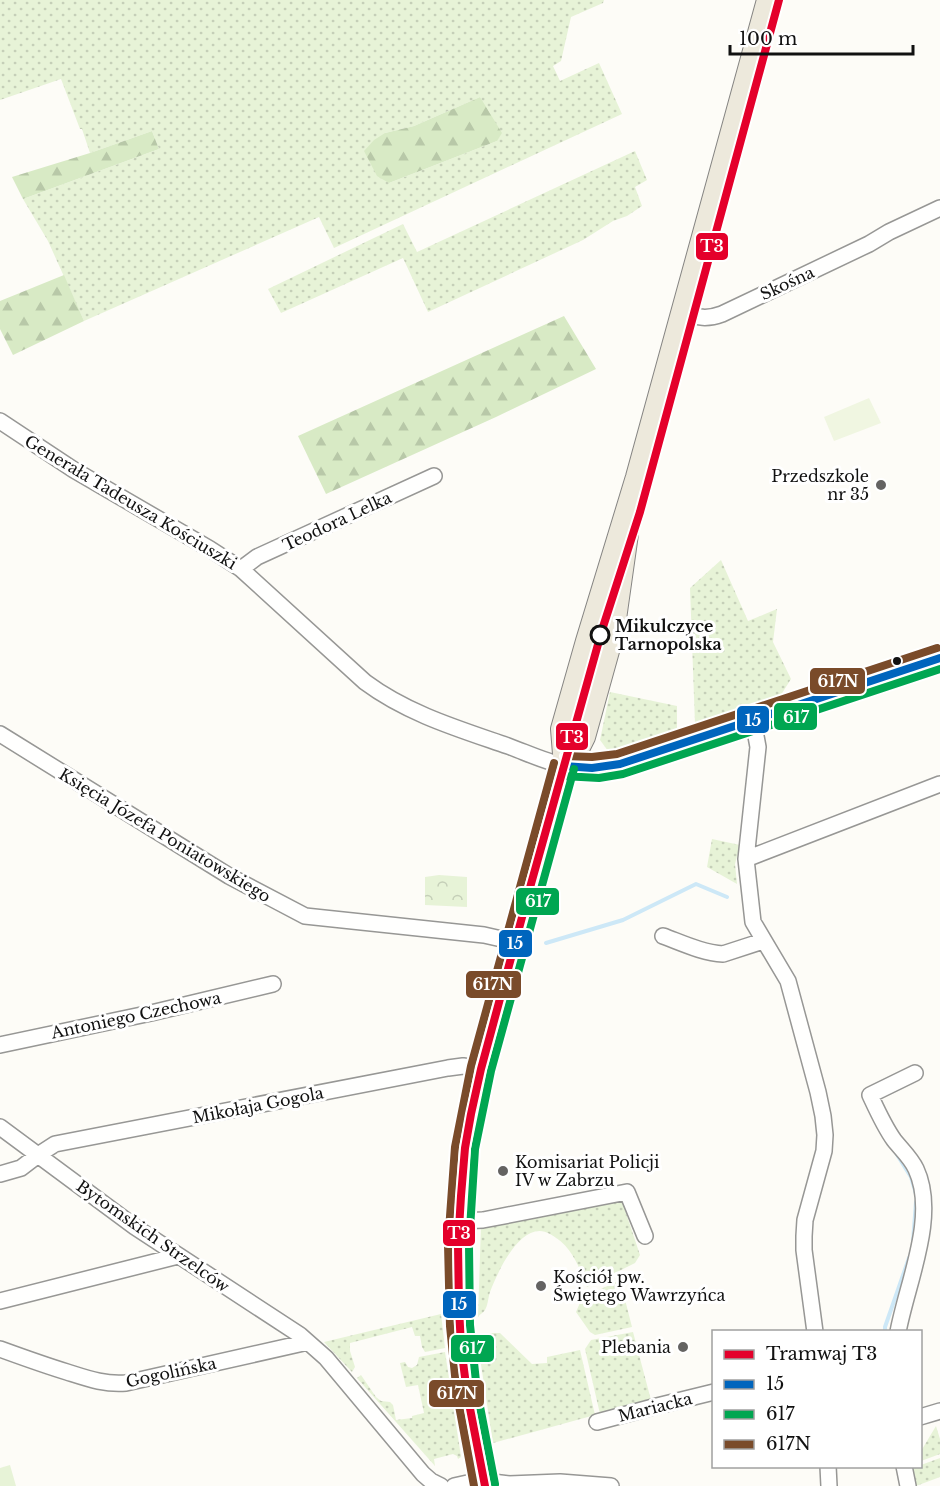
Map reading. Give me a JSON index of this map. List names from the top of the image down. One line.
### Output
{"streets":{"street":["Skośna","Generała Tadeusza Kościuszki","Teodora Lelka","Księcia Józefa Poniatowskiego","Antoniego Czechowa","Mikołaja Gogola","Bytomskich Strzelców","Gogolińska","Mariacka"]},"crossings":[["Generała Tadeusza Kościuszki","Teodora Lelka"],["Mikołaja Gogola","Bytomskich Strzelców"],["Bytomskich Strzelców","Gogolińska"]],"places":["Przedszkole nr 35","Mikulczyce Tarnopolska","Komisariat Policji IV w Zabrzu","Kościół pw. Świętego Wawrzyńca","Plebania"],"lines":["tram line T3","transit line 617N","transit line 15","transit line 617"],"legend":["Tramwaj T3","15","617","617N"],"scale_bar":"100 m"}
